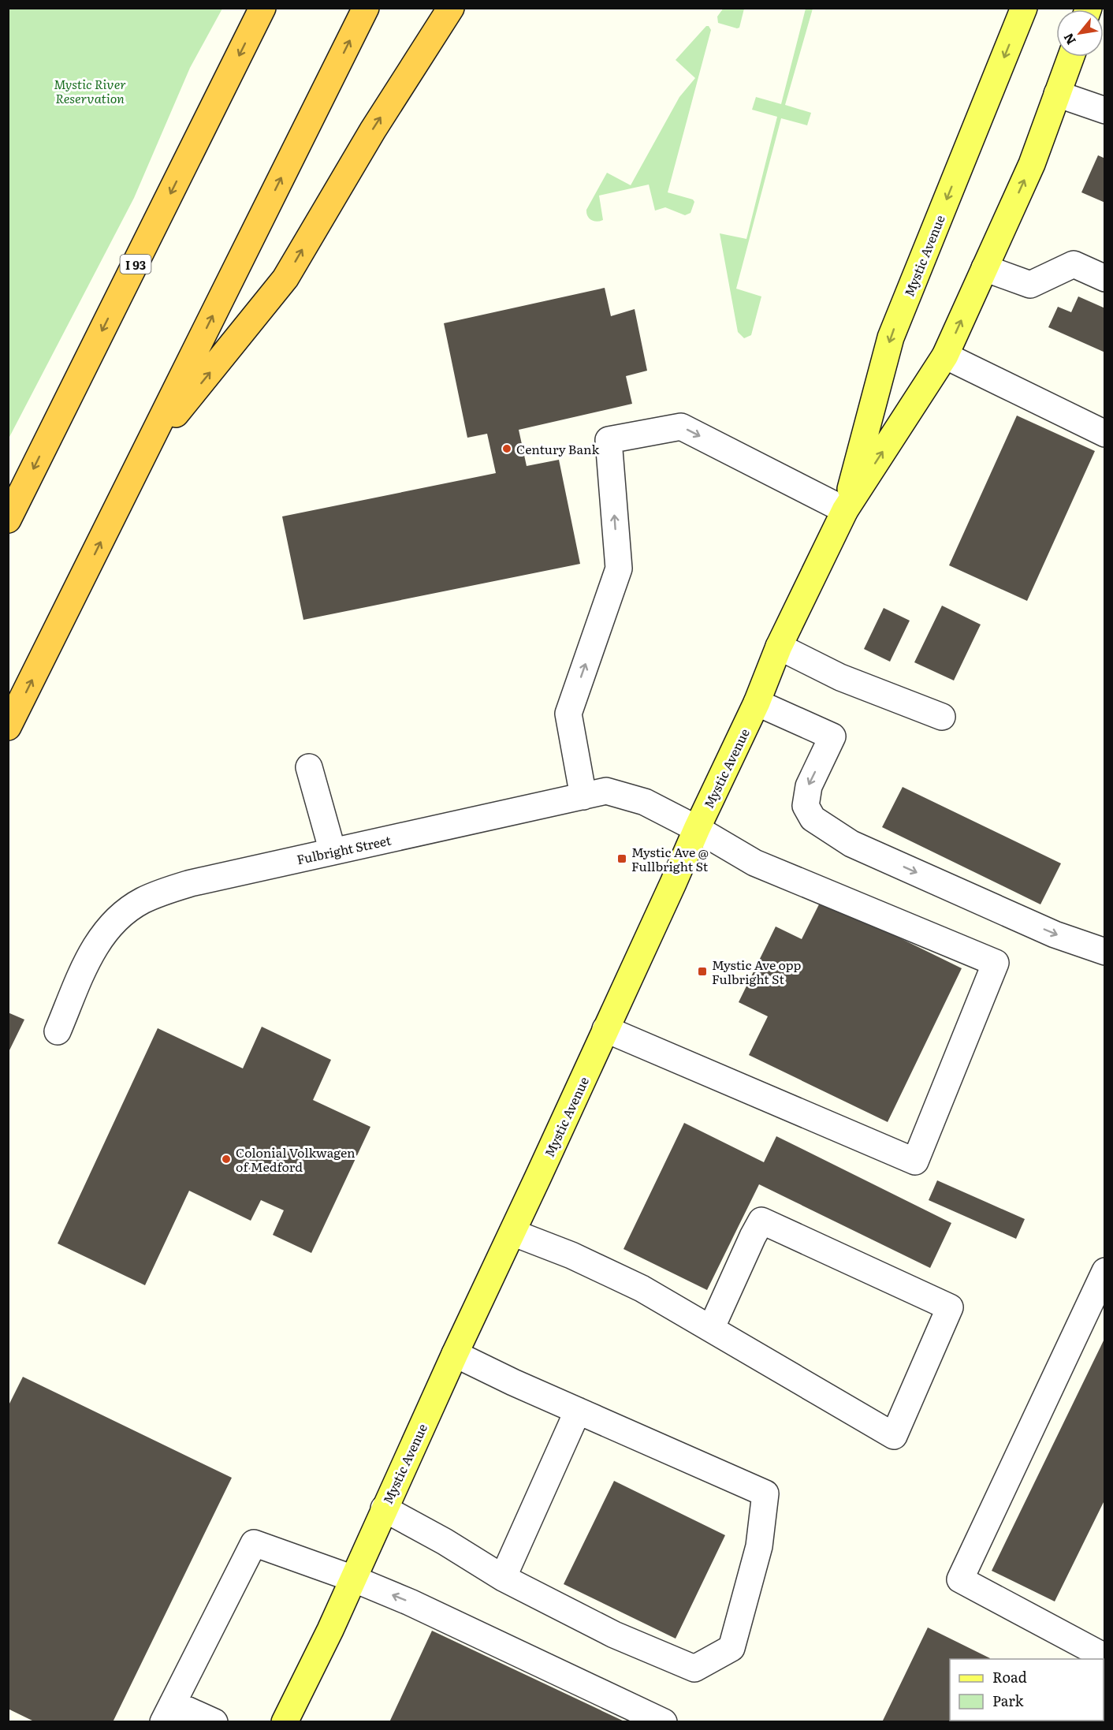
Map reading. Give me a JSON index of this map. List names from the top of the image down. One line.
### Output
{"streets":{"highway":["I 93"],"main road":["Mystic Avenue"],"street":["Fulbright Street"]},"crossings":[["Mystic Avenue","Fulbright Street"]],"parks":["Mystic River Reservation"],"places":{"other":["Century Bank","Colonial Volkwagen of Medford"],"transit":["Mystic Ave @ Fullbright St","Mystic Ave opp Fulbright St"]},"legend":["Road","Park"],"north":"bottom left"}
